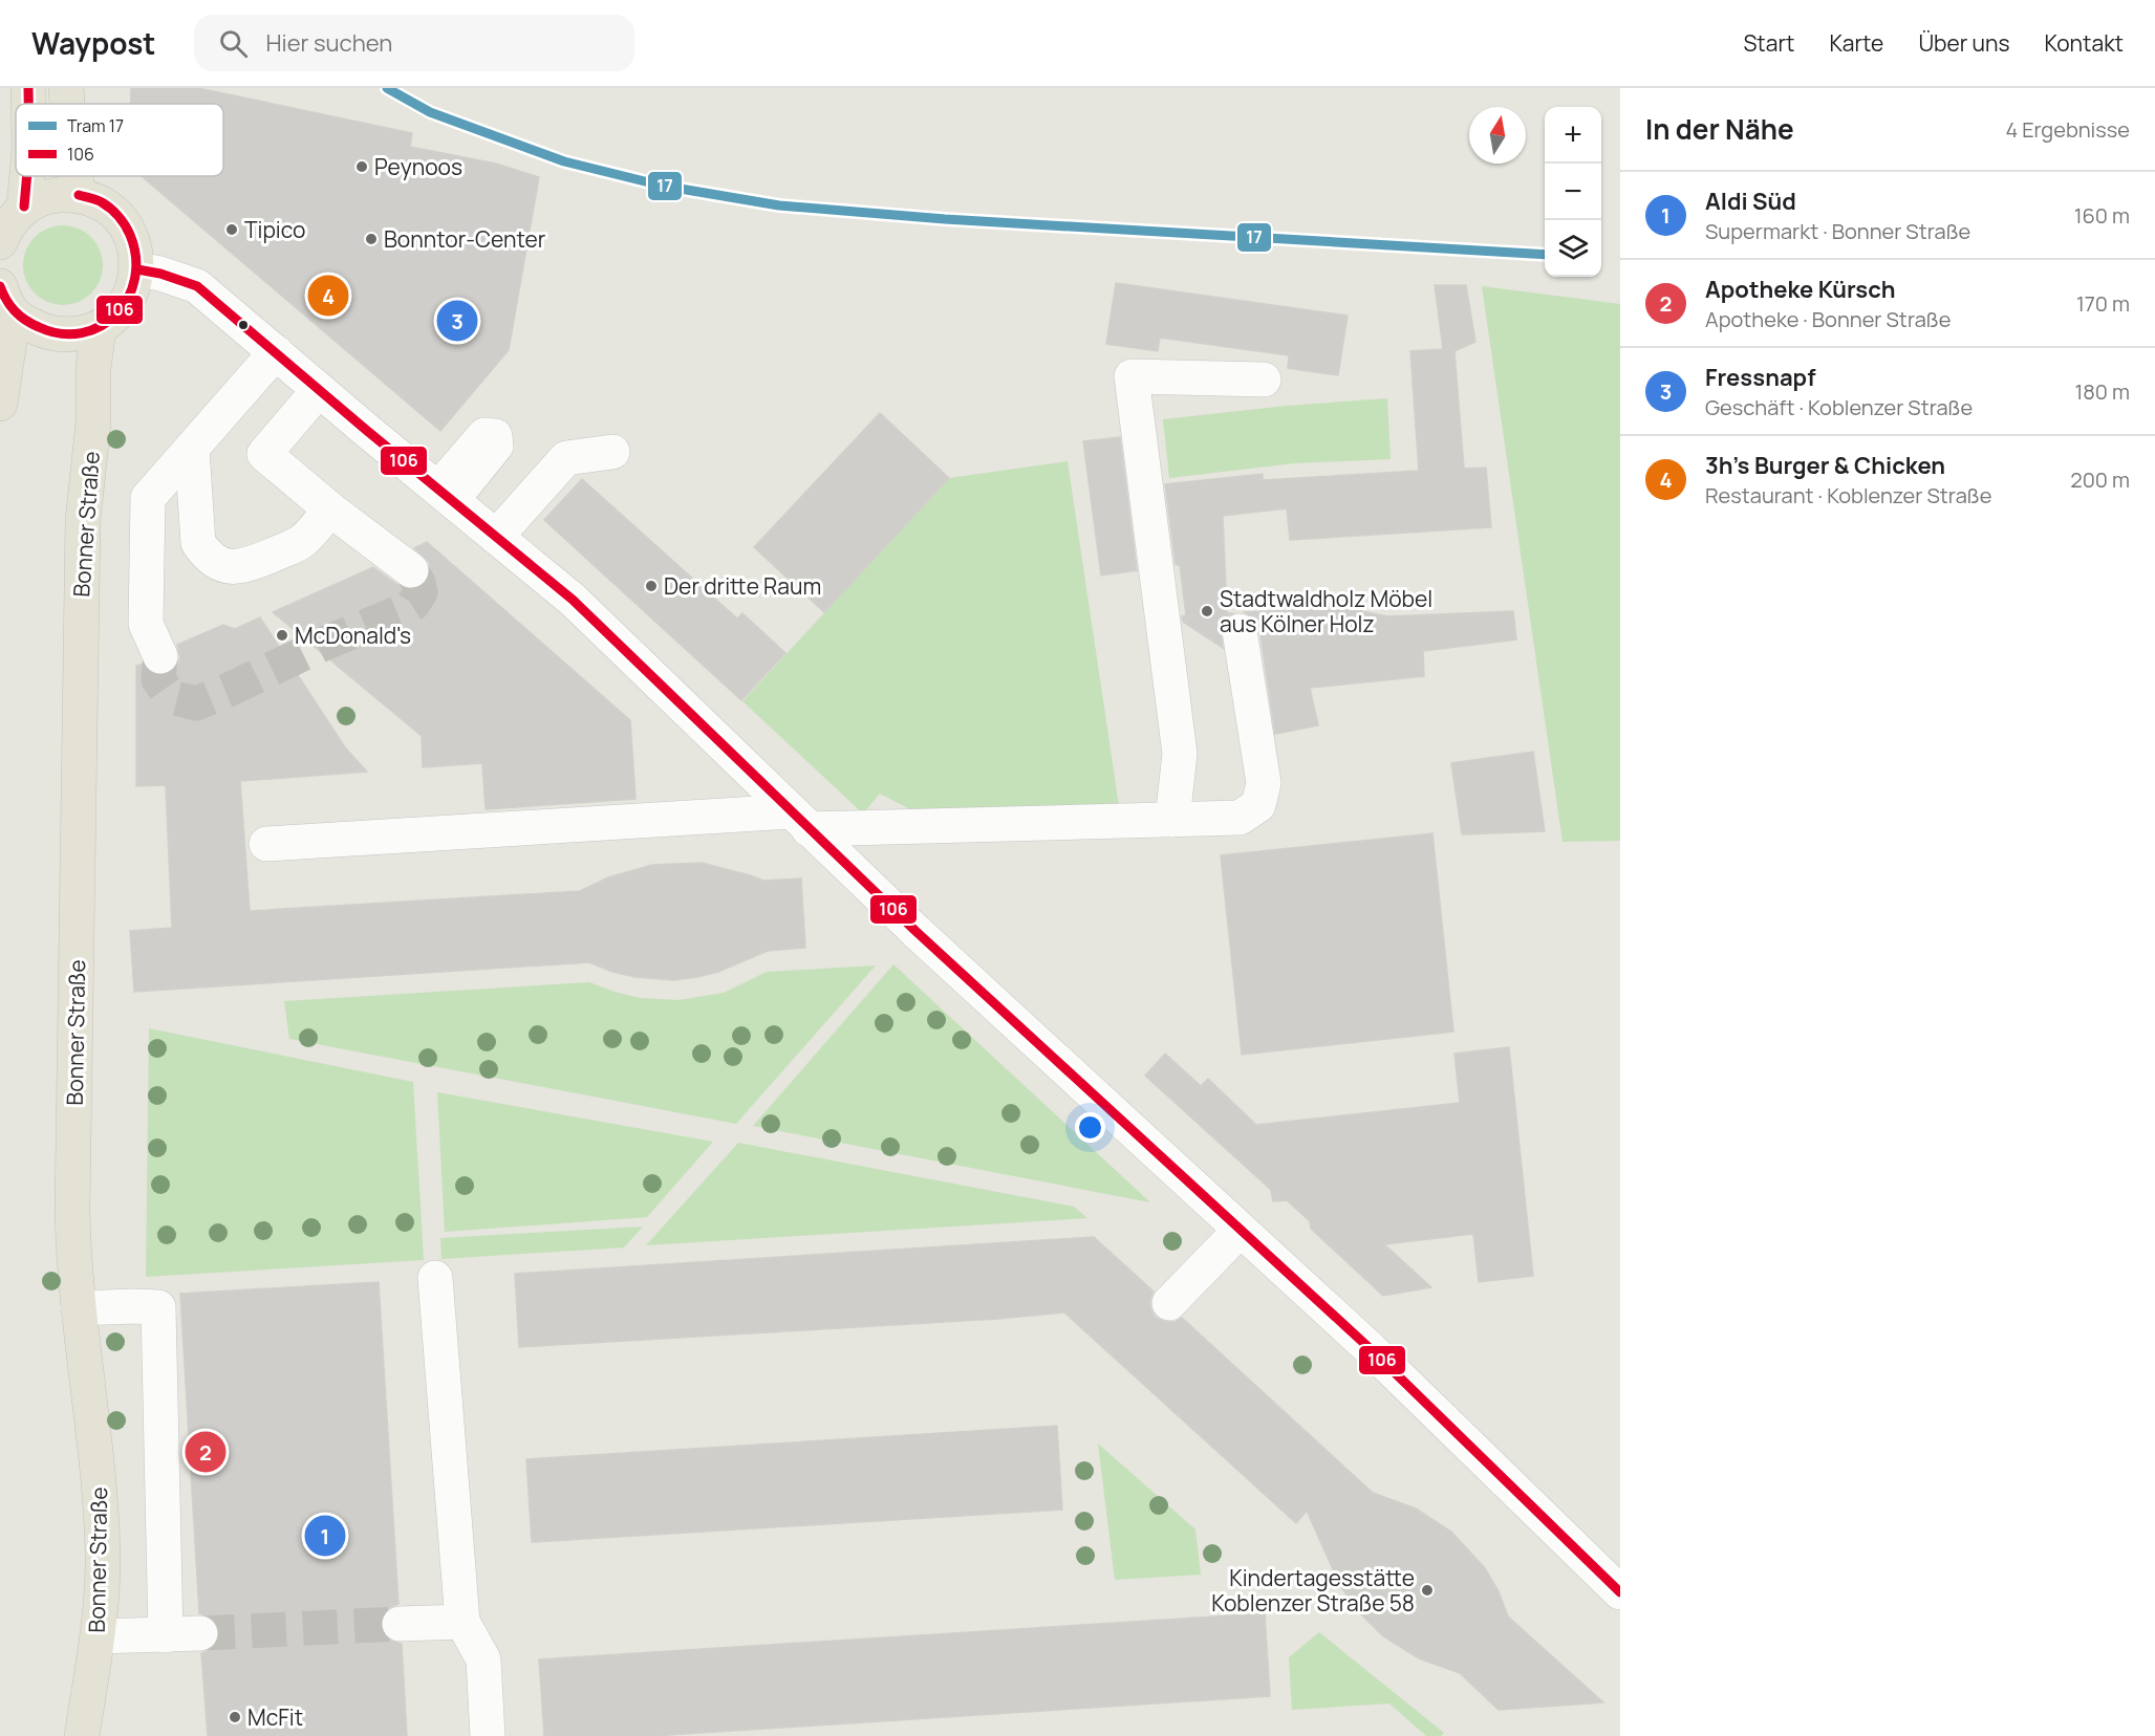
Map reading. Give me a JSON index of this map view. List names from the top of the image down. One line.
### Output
{"streets":{"main road":["Bonner Straße"]},"places":["Peynoos","Tipico","Bonntor-Center","Der dritte Raum","Stadtwaldholz Möbel aus Kölner Holz","McDonald's","Kindertagesstätte Koblenzer Straße 58","McFit"],"lines":["tram line 17","transit line 106"],"legend":["Tram 17","106"],"north":"top","page":{"header":"Waypost","search":"Hier suchen","nav":["Start","Karte","Über uns","Kontakt"],"heading":["In der Nähe","4 Ergebnisse"],"map_buttons":["+","−"],"list":[{"mark":"1","name":"Aldi Süd","note":"Supermarkt · Bonner Straße","value":"160 m"},{"mark":"2","name":"Apotheke Kürsch","note":"Apotheke · Bonner Straße","value":"170 m"},{"mark":"3","name":"Fressnapf","note":"Geschäft · Koblenzer Straße","value":"180 m"},{"mark":"4","name":"3h's Burger & Chicken","note":"Restaurant · Koblenzer Straße","value":"200 m"}],"pins":["4","3","2","1"]}}
